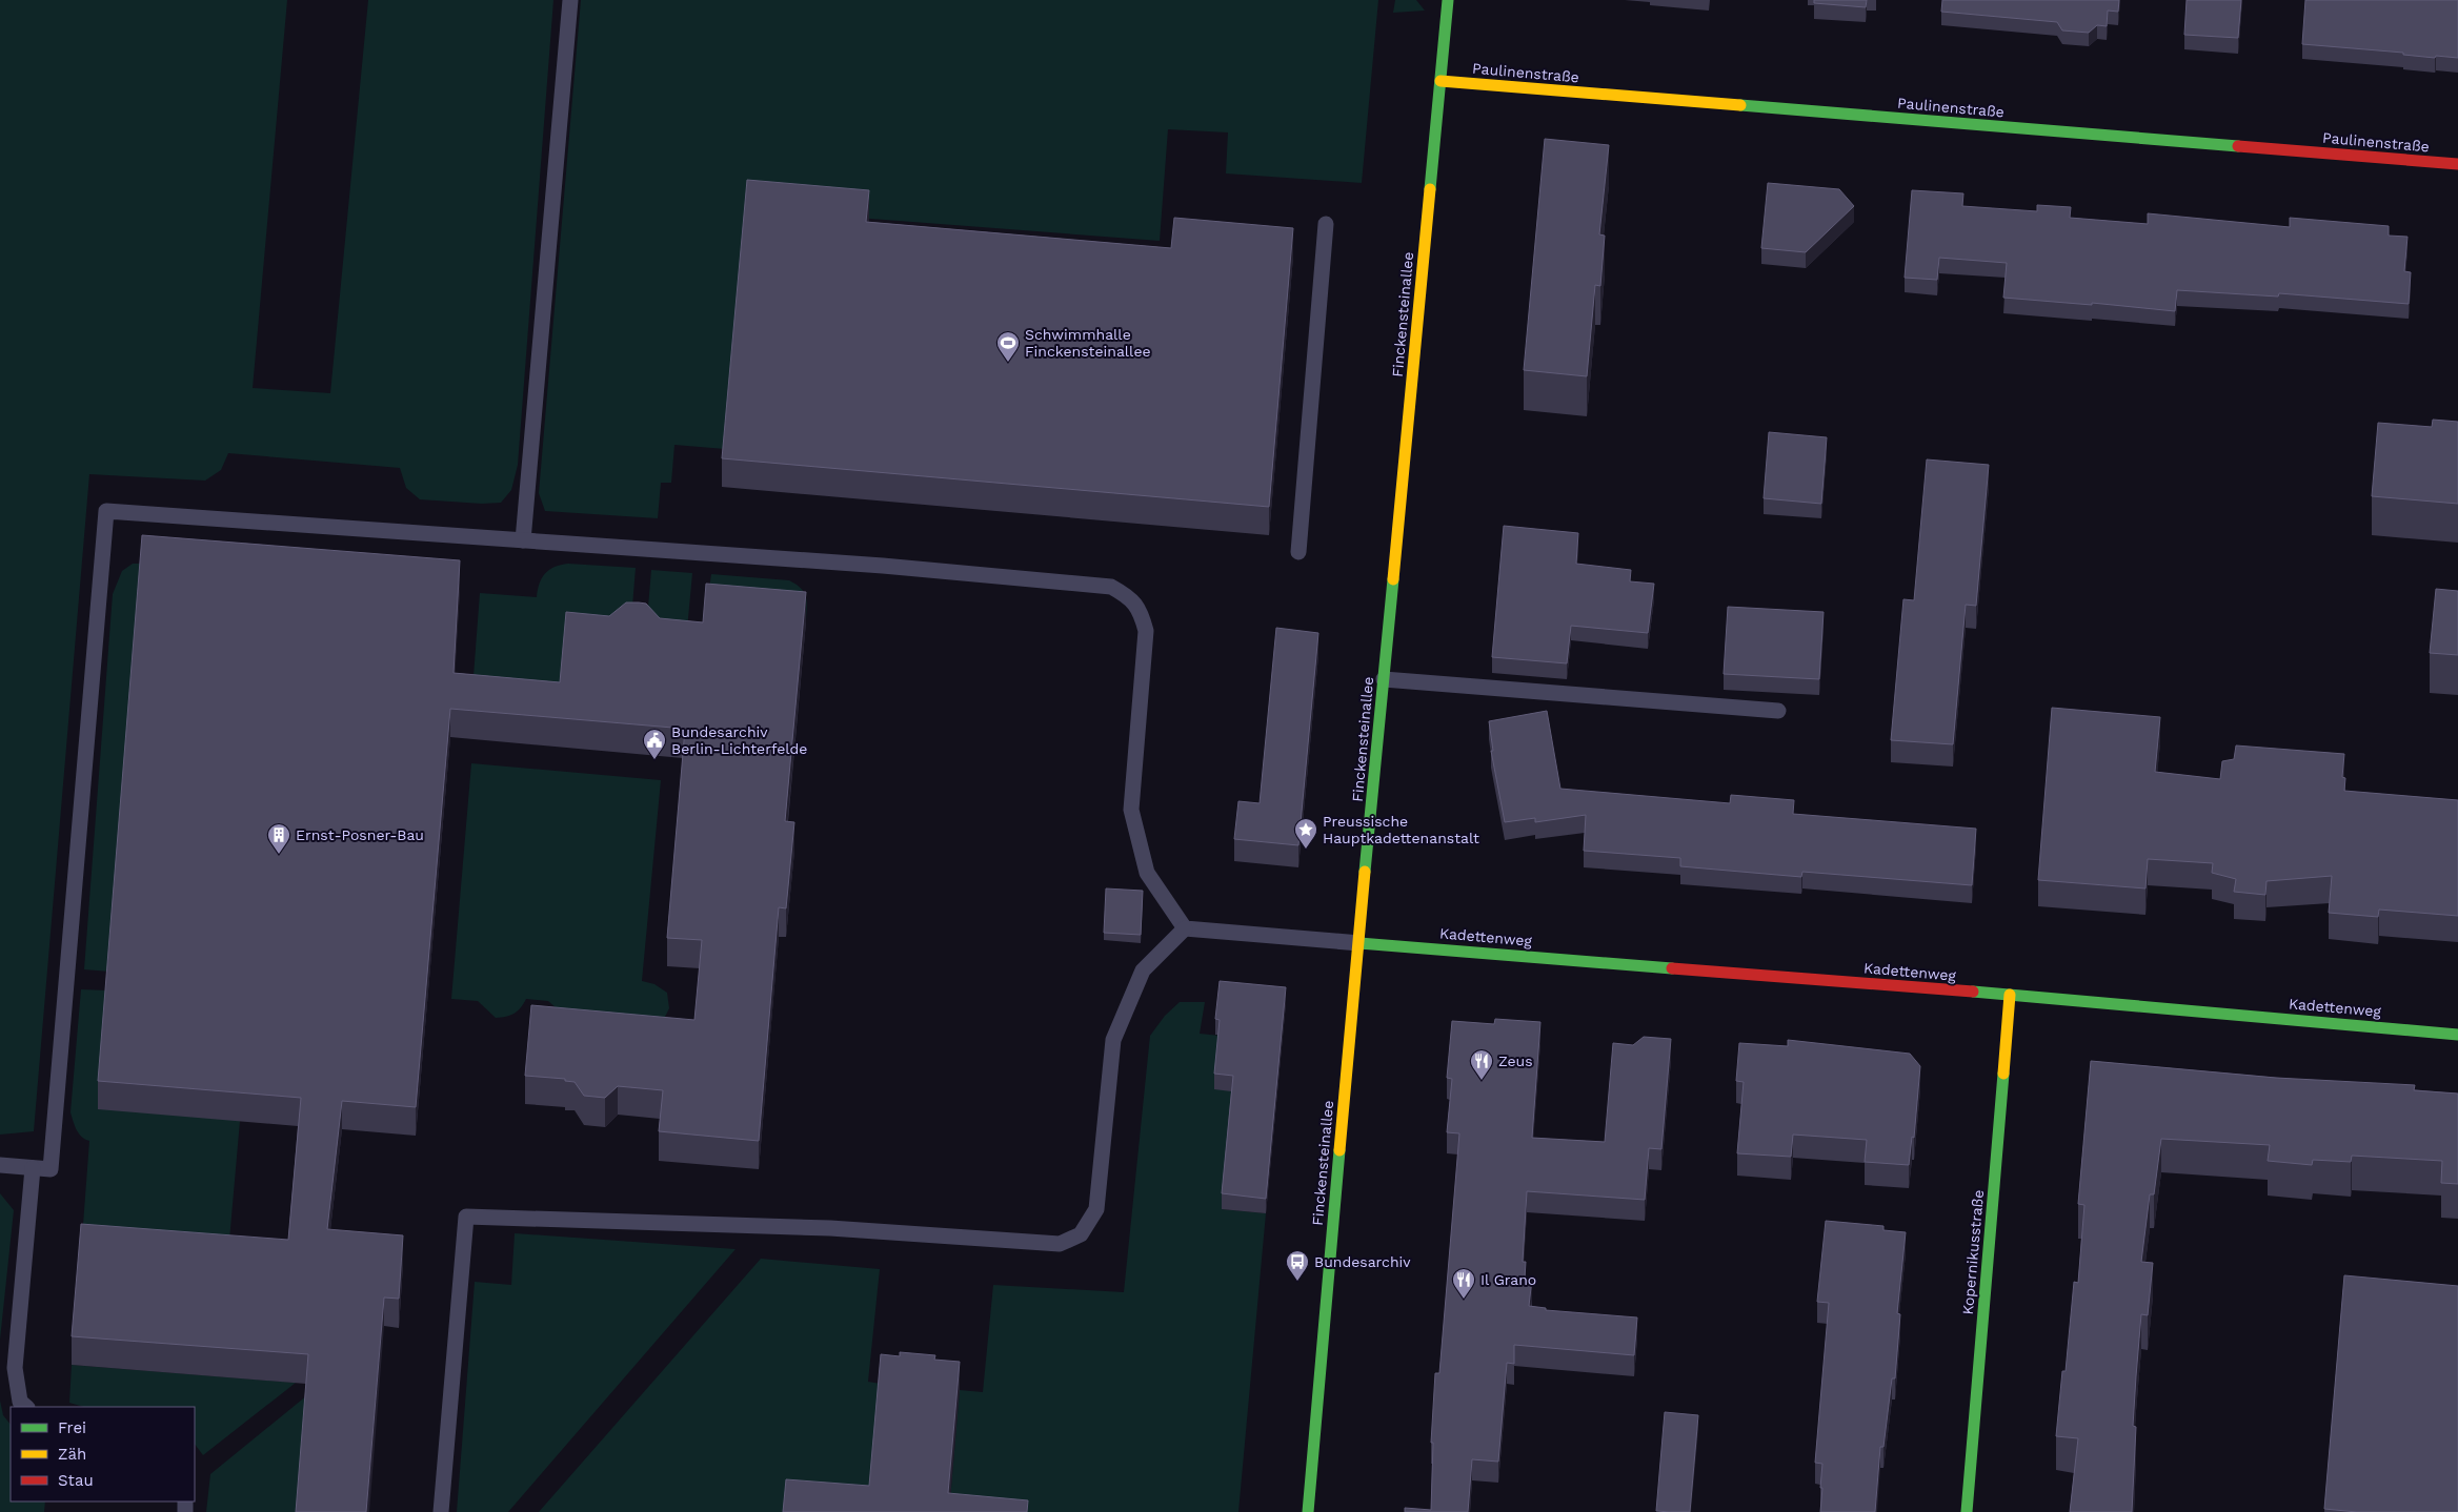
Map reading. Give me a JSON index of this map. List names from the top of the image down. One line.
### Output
{"streets":{"street":["Paulinenstraße","Finckensteinallee","Kadettenweg","Kopernikusstraße"]},"crossings":[["Paulinenstraße","Finckensteinallee"],["Finckensteinallee","Kadettenweg"],["Kadettenweg","Kopernikusstraße"]],"places":{"sports":["Schwimmhalle Finckensteinallee"],"public building":["Bundesarchiv Berlin-Lichterfelde"],"place":["Preussische Hauptkadettenanstalt"],"building":["Ernst-Posner-Bau"],"restaurant":["Zeus","Il Grano"],"bus stop":["Bundesarchiv"]},"legend":["Frei","Zäh","Stau"]}
